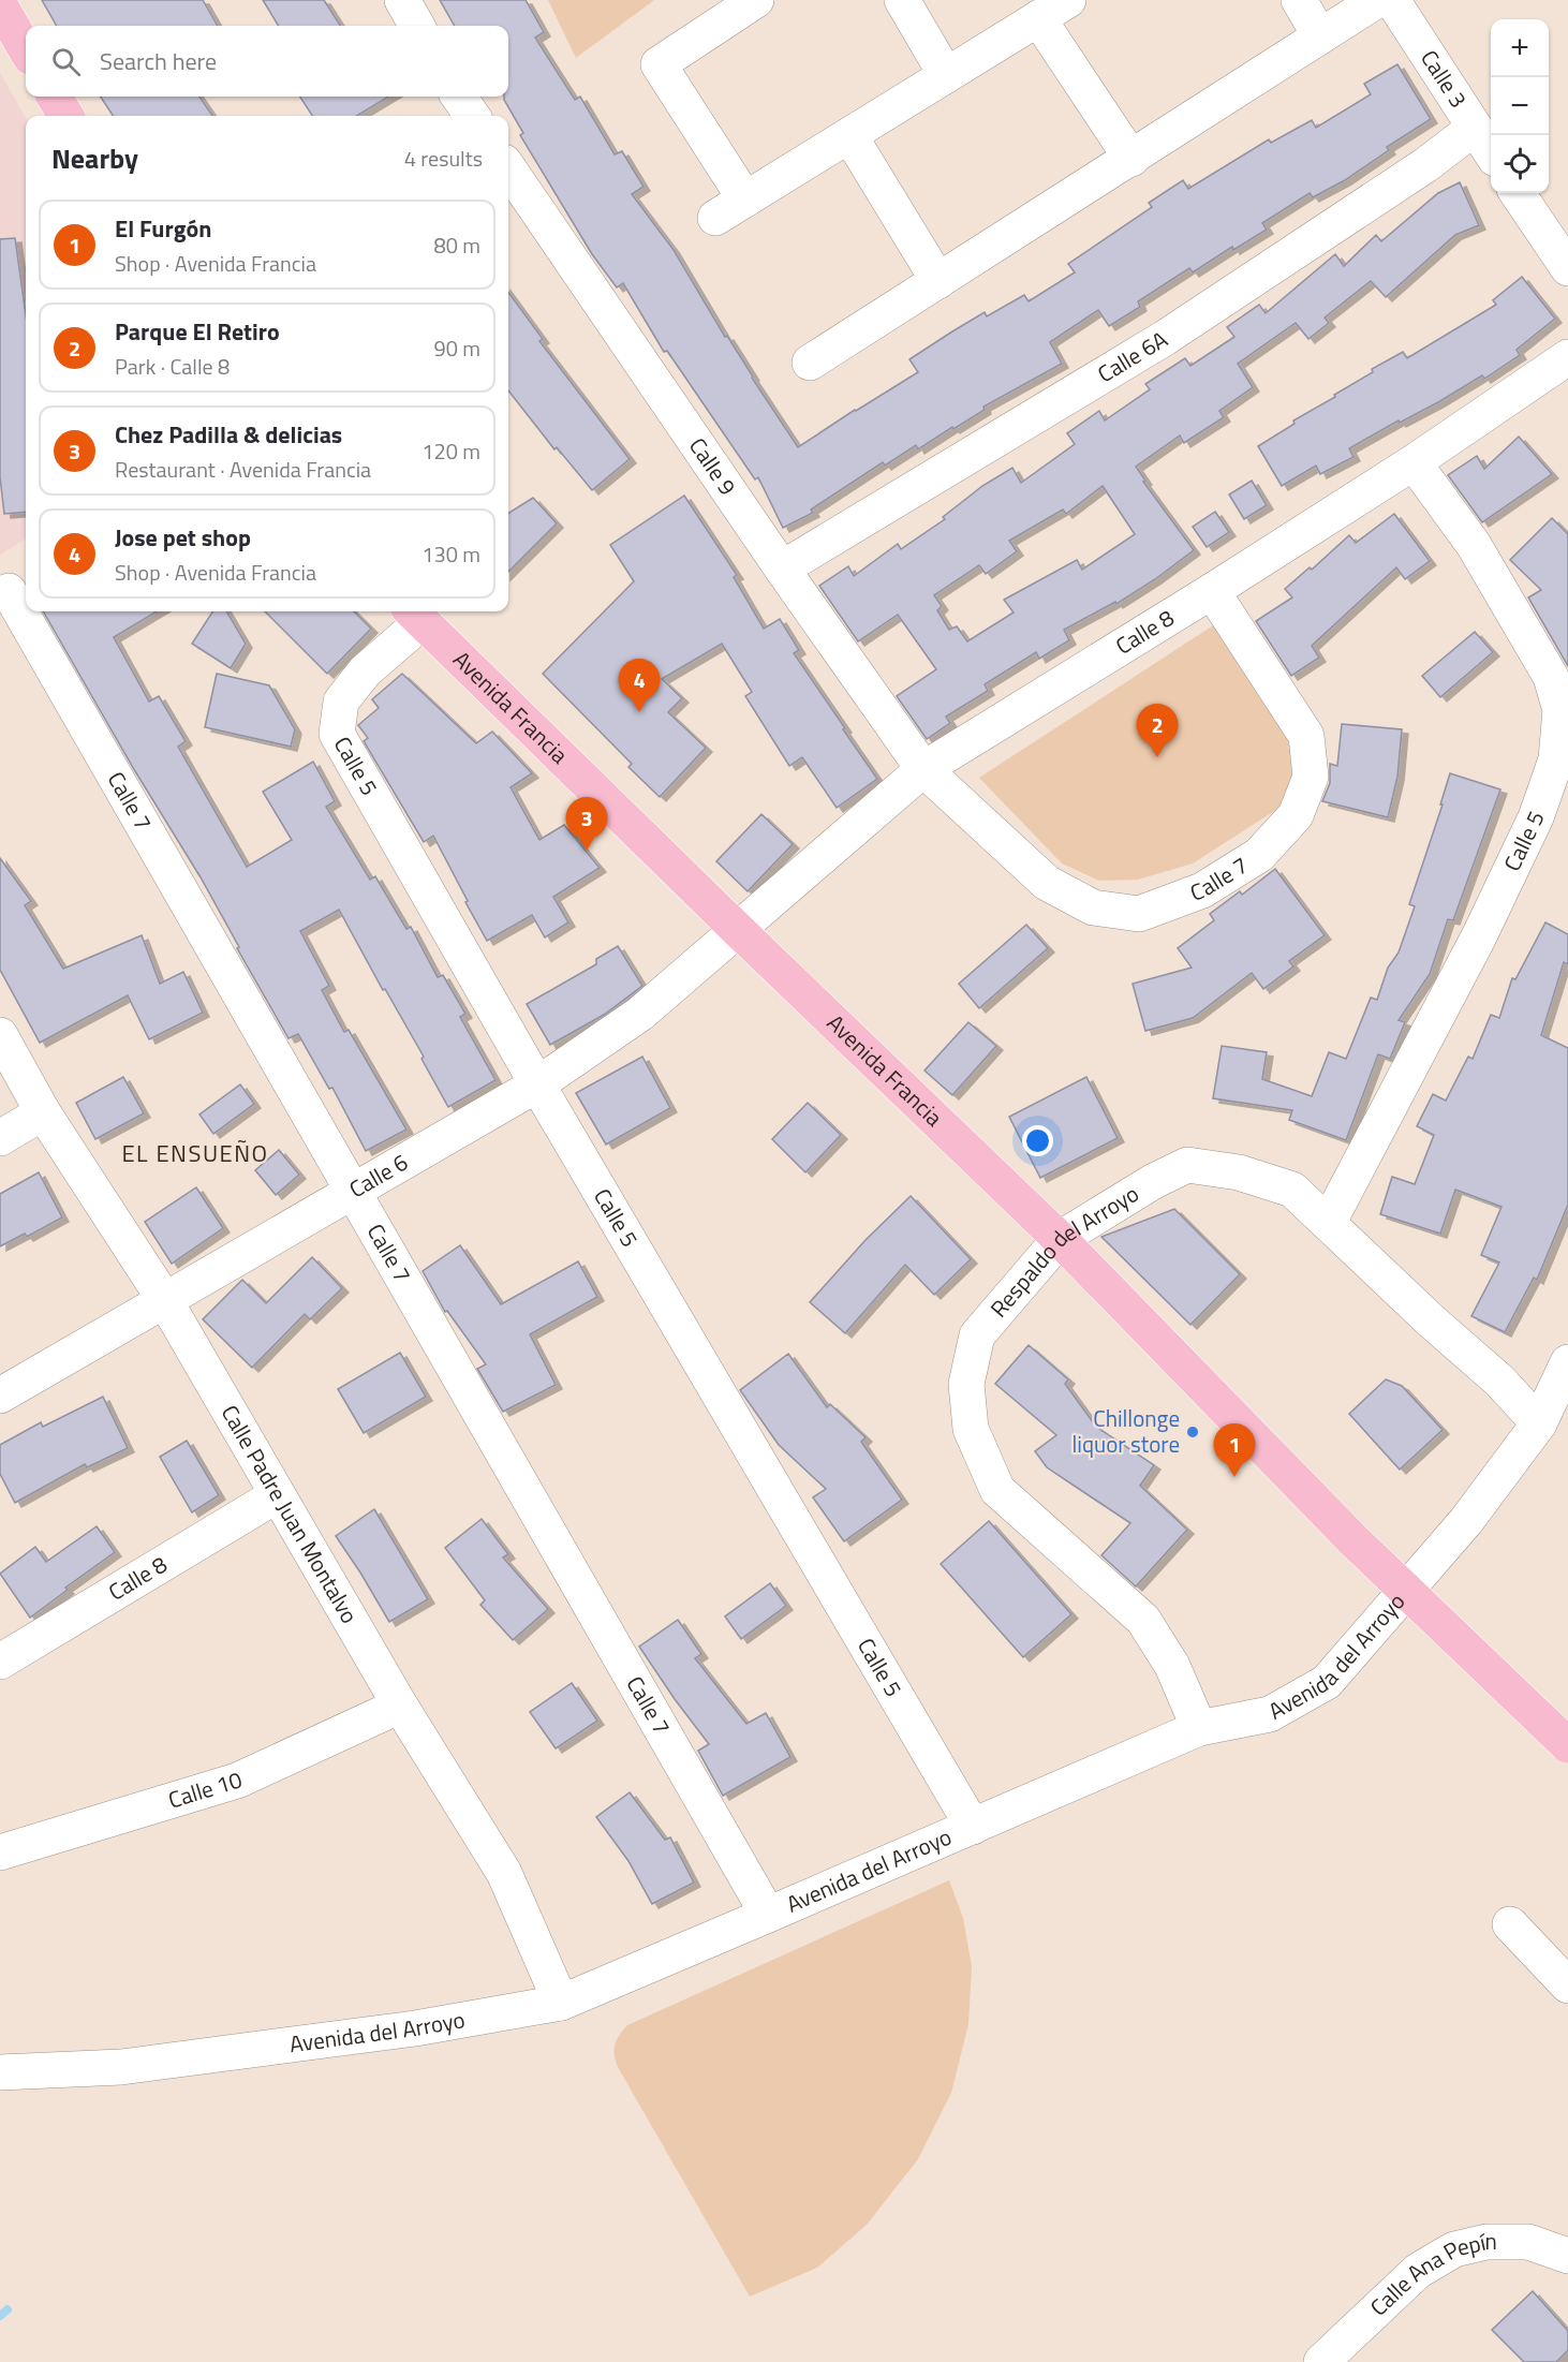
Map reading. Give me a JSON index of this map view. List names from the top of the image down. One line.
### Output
{"streets":{"main road":["Avenida Francia"],"street":["Calle 3","Calle 6A","Calle 9","Calle 8","Calle 5","Calle 7","Calle 6","Respaldo del Arroyo","Calle Padre Juan Montalvo","Avenida del Arroyo","Calle 10","Calle Ana Pepín"]},"crossings":[["Calle 3","Calle 6A"],["Calle 6A","Calle 9"],["Calle 9","Calle 8"],["Calle 9","Calle 7"],["Calle 8","Avenida Francia"],["Calle 8","Calle 5"],["Calle 8","Calle 7"],["Calle 8","Calle 6"],["Calle 8","Calle Padre Juan Montalvo"],["Avenida Francia","Calle 5"],["Avenida Francia","Calle 6"],["Avenida Francia","Respaldo del Arroyo"],["Calle 5","Calle 6"],["Calle 5","Respaldo del Arroyo"],["Calle 5","Avenida del Arroyo"],["Calle 7","Calle 6"],["Calle 7","Avenida del Arroyo"],["Calle 6","Calle Padre Juan Montalvo"],["Respaldo del Arroyo","Avenida del Arroyo"],["Calle Padre Juan Montalvo","Avenida del Arroyo"],["Calle Padre Juan Montalvo","Calle 10"]],"districts":["EL ENSUEÑO"],"places":["Chillonge liquor store"],"page":{"map_buttons":["+","−"],"search":"Search here","heading":["Nearby","4 results"],"list":[{"mark":"1","name":"El Furgón","note":"Shop · Avenida Francia","value":"80 m"},{"mark":"2","name":"Parque El Retiro","note":"Park · Calle 8","value":"90 m"},{"mark":"3","name":"Chez Padilla & delicias","note":"Restaurant · Avenida Francia","value":"120 m"},{"mark":"4","name":"Jose pet shop","note":"Shop · Avenida Francia","value":"130 m"}],"pins":["4","2","3","1"]}}
